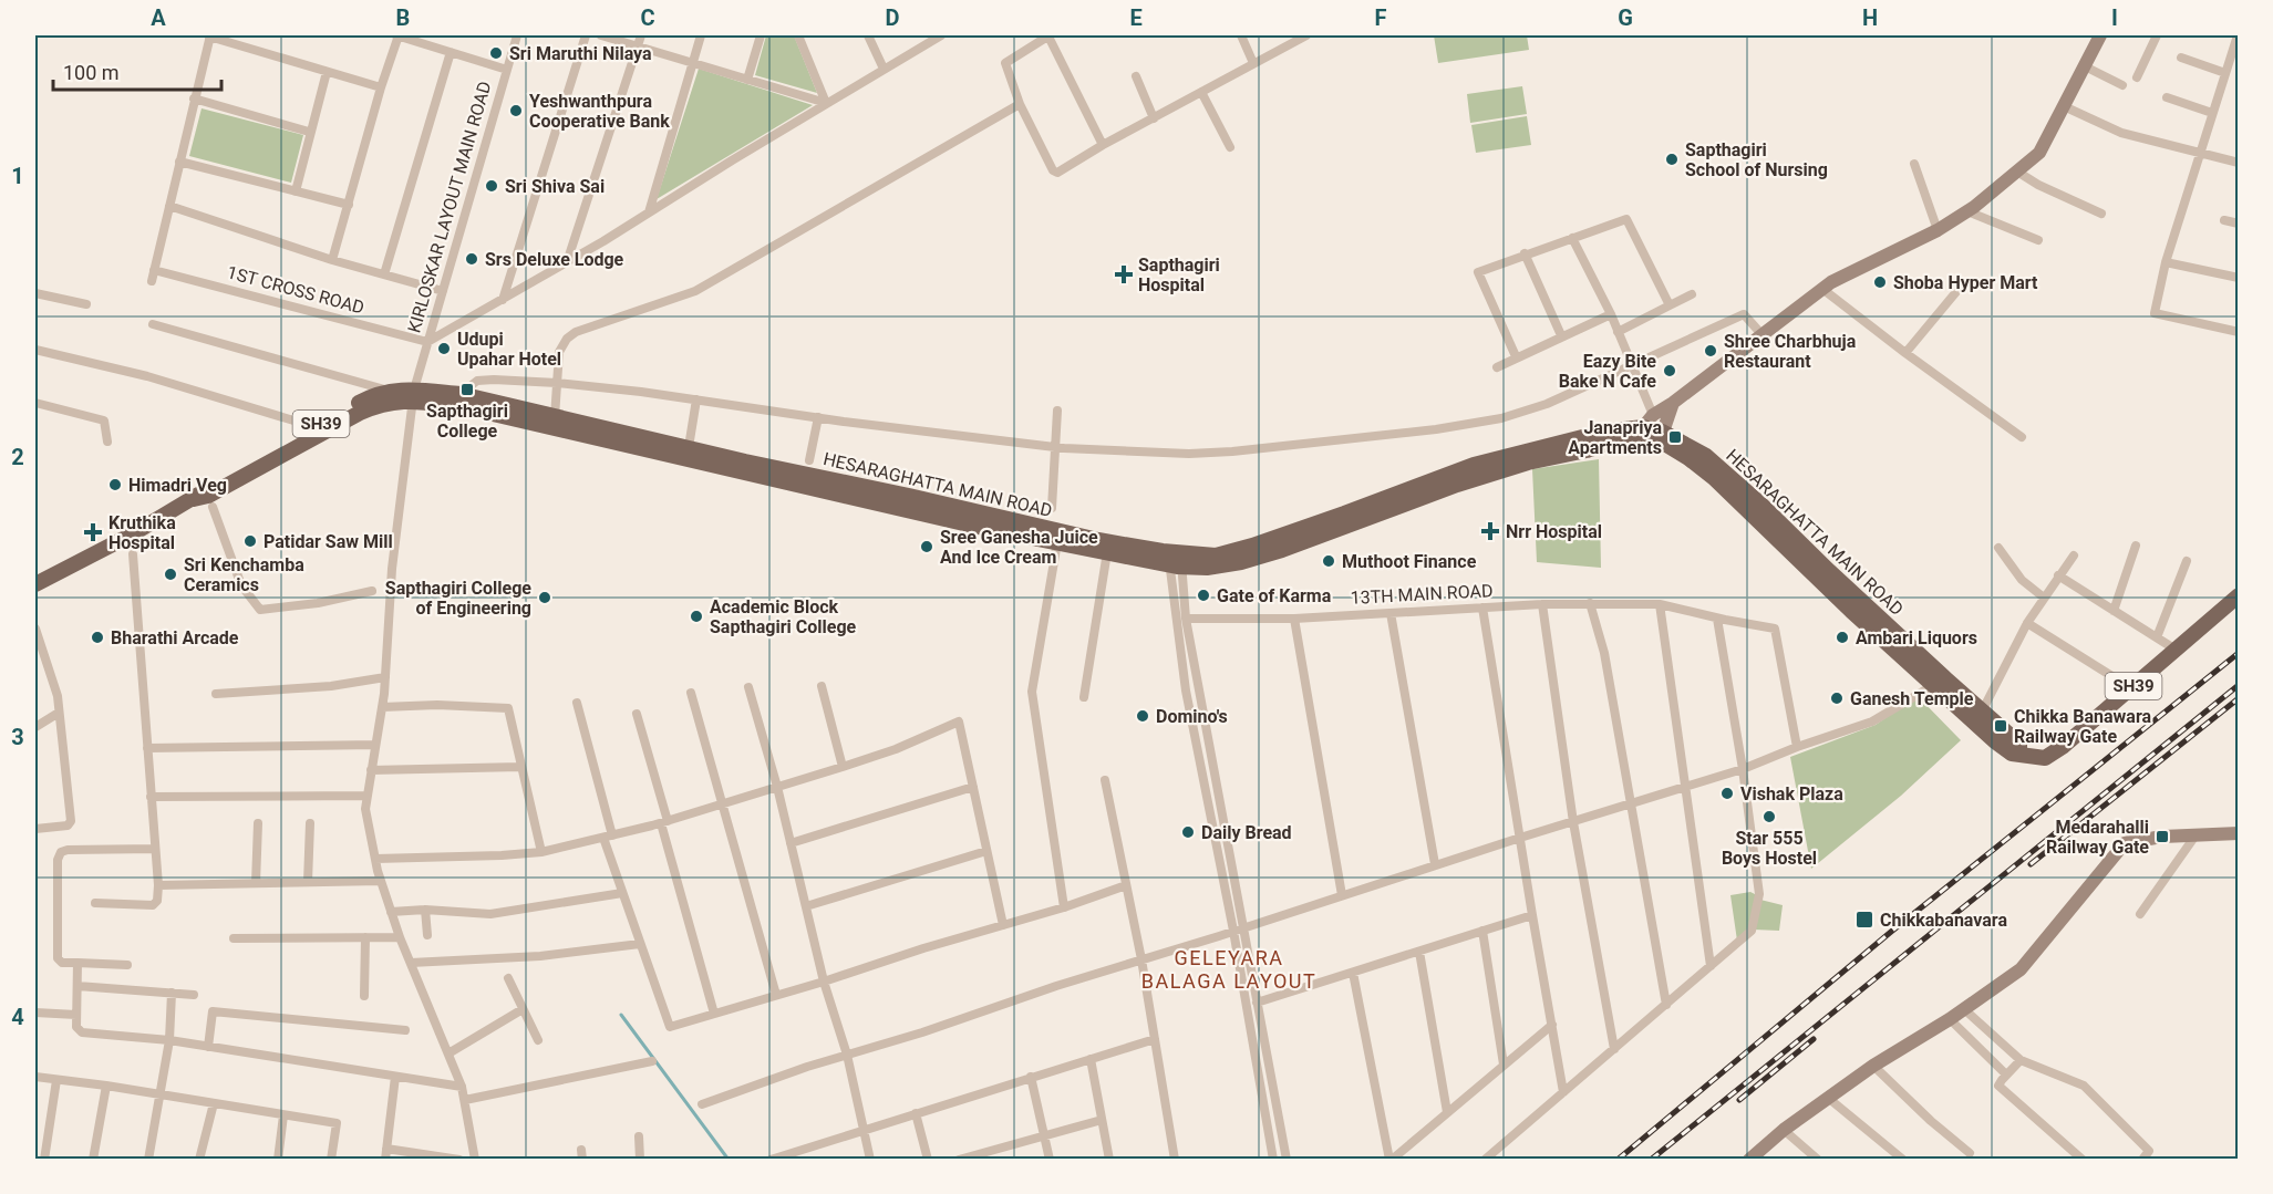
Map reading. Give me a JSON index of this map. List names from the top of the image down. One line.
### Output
{"streets":{"main road":["SH39","HESARAGHATTA MAIN ROAD"],"street":["KIRLOSKAR LAYOUT MAIN ROAD","1ST CROSS ROAD","13TH MAIN ROAD"]},"crossings":[["KIRLOSKAR LAYOUT MAIN ROAD","1ST CROSS ROAD"],["KIRLOSKAR LAYOUT MAIN ROAD","SH39"]],"districts":["GELEYARA BALAGA LAYOUT"],"places":{"other":["Sri Maruthi Nilaya","Yeshwanthpura Cooperative Bank","Sapthagiri School of Nursing","Sri Shiva Sai","Srs Deluxe Lodge","Shoba Hyper Mart","Udupi Upahar Hotel","Shree Charbhuja Restaurant","Eazy Bite Bake N Cafe","Himadri Veg","Patidar Saw Mill","Sree Ganesha Juice And Ice Cream","Muthoot Finance","Sri Kenchamba Ceramics","Gate of Karma","Sapthagiri College of Engineering","Academic Block Sapthagiri College","Bharathi Arcade","Ambari Liquors","Ganesh Temple","Domino's","Vishak Plaza","Star 555 Boys Hostel","Daily Bread"],"health":["Sapthagiri Hospital","Nrr Hospital","Kruthika Hospital"],"transit":["Sapthagiri College","Janapriya Apartments","Chikka Banawara Railway Gate","Medarahalli Railway Gate","Chikkabanavara"]},"scale_bar":"100 m","grid":{"columns":["A","B","C","D","E","F","G","H","I"],"rows":["1","2","3","4"]}}
